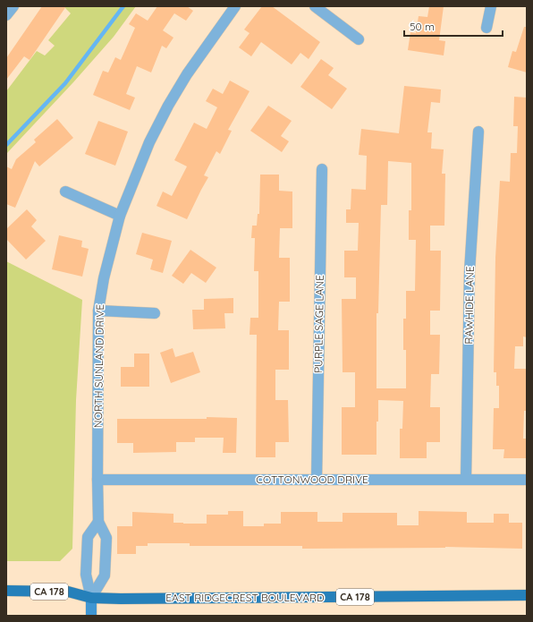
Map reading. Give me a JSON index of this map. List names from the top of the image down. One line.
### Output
{"streets":{"main road":["CA 178","EAST RIDGECREST BOULEVARD"],"street":["RAWHIDE LANE","PURPLE SAGE LANE","NORTH SUNLAND DRIVE","COTTONWOOD DRIVE"]},"crossings":[["RAWHIDE LANE","COTTONWOOD DRIVE"],["PURPLE SAGE LANE","COTTONWOOD DRIVE"],["NORTH SUNLAND DRIVE","COTTONWOOD DRIVE"],["NORTH SUNLAND DRIVE","EAST RIDGECREST BOULEVARD"]],"scale_bar":"50 m"}
